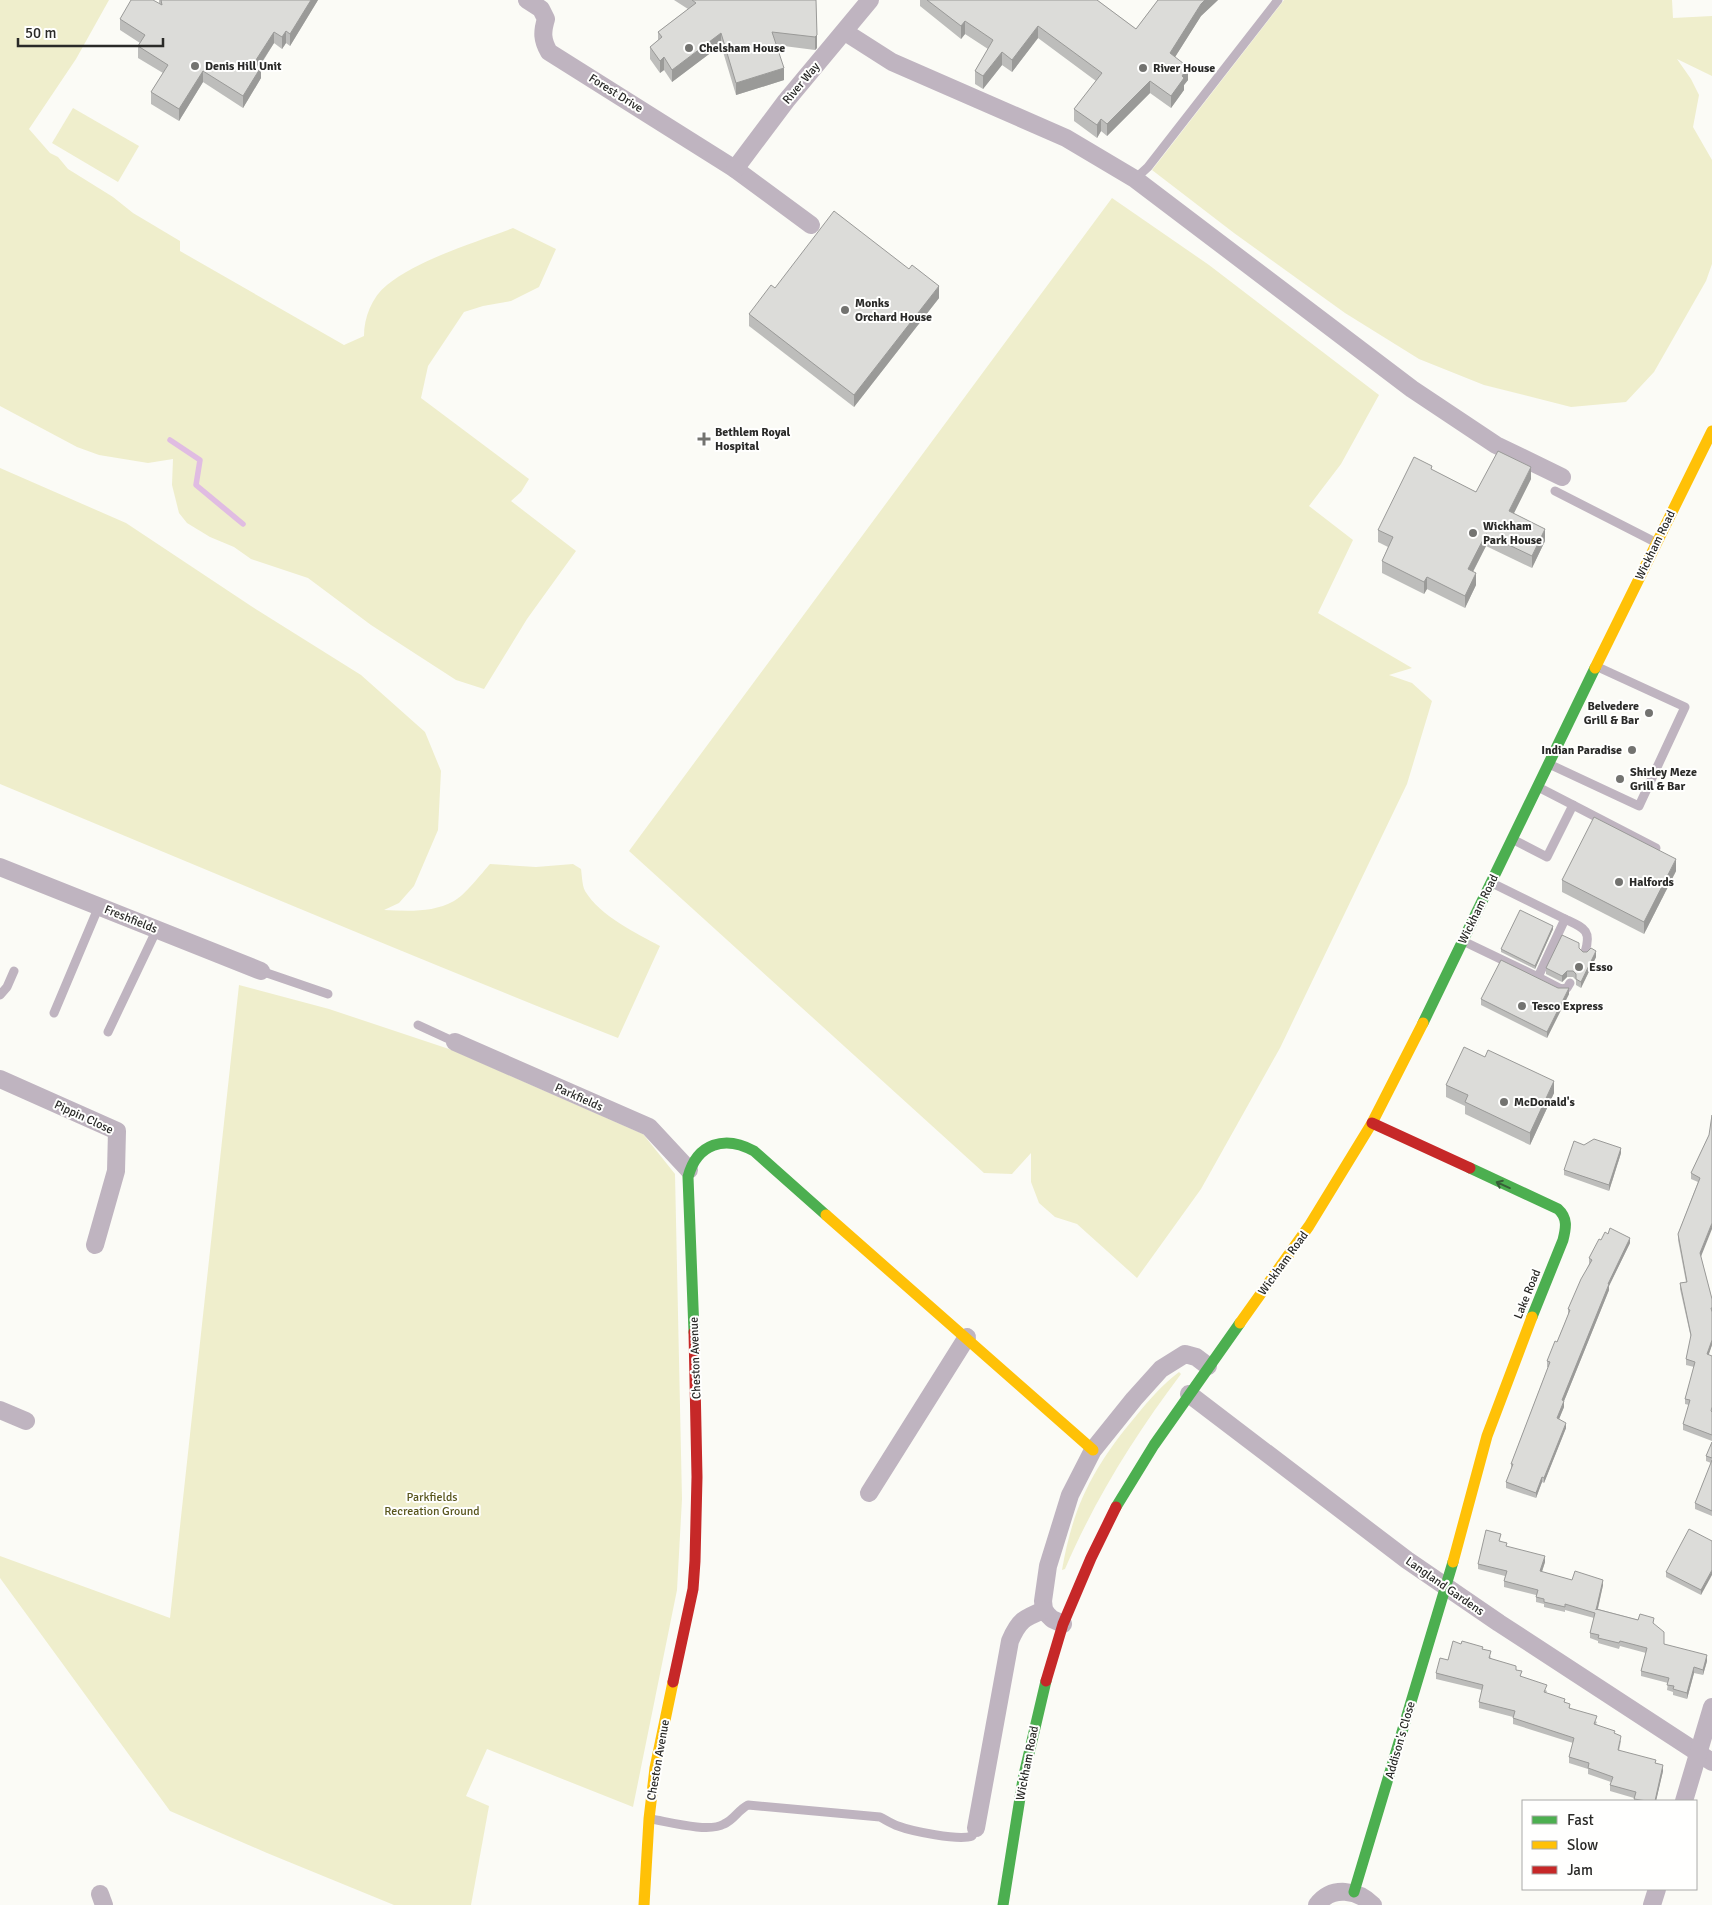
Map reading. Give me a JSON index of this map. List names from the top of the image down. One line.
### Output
{"streets":{"main road":["Wickham Road","Lake Road","Cheston Avenue","Addison's Close"],"street":["River Way","Forest Drive","Freshfields","Parkfields","Pippin Close","Langland Gardens"]},"crossings":[["River Way","Forest Drive"],["Wickham Road","Lake Road"],["Wickham Road","Langland Gardens"],["Parkfields","Cheston Avenue"],["Lake Road","Langland Gardens"],["Lake Road","Addison's Close"],["Langland Gardens","Addison's Close"]],"parks":["Parkfields Recreation Ground"],"places":{"other":["Chelsham House","Denis Hill Unit","River House","Monks Orchard House","Wickham Park House","Belvedere Grill & Bar","Indian Paradise","Shirley Meze Grill & Bar","Halfords","Esso","Tesco Express","McDonald's"],"health":["Bethlem Royal Hospital"]},"legend":["Fast","Slow","Jam"],"scale_bar":"50 m"}
